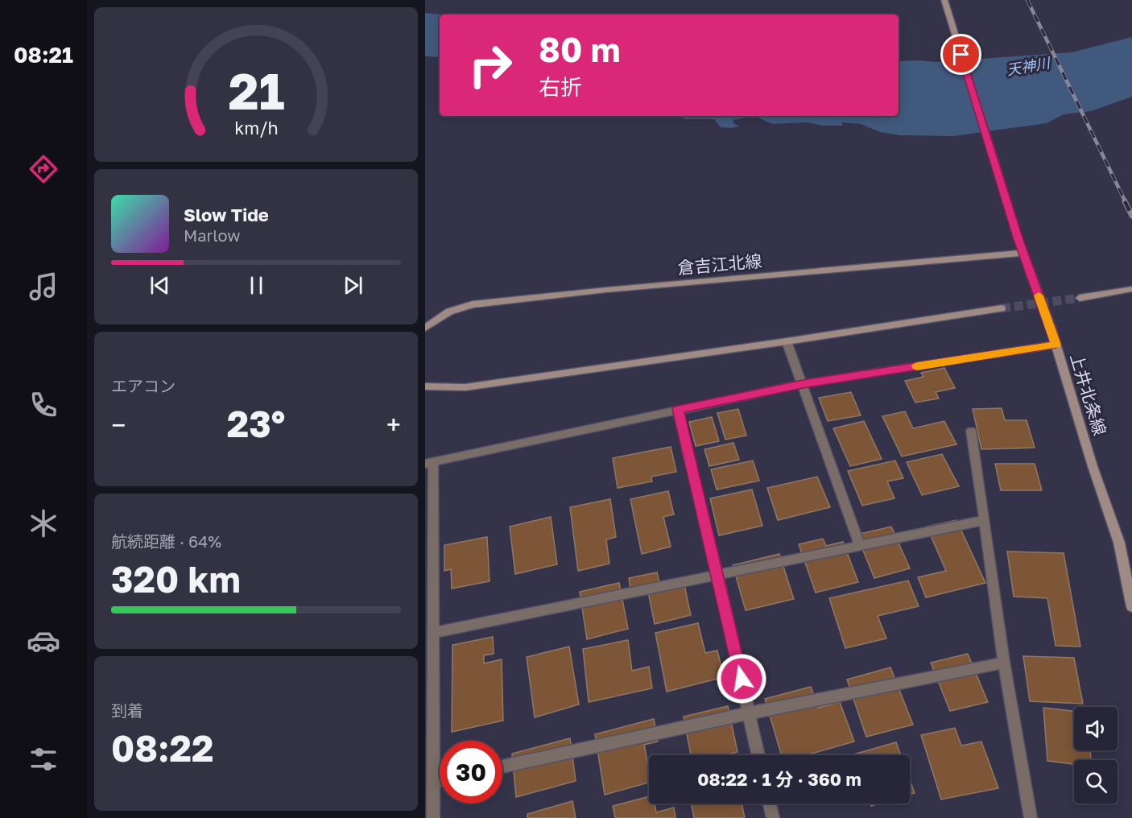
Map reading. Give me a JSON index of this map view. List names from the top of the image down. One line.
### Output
{"streets":{"main road":["倉吉江北線","上井北条線"]},"crossings":[["倉吉江北線","上井北条線"]],"water":["天神川"],"page":{"tabs":"08:21","turn":["80 m","右折"],"song":["Slow Tide","Marlow"],"tile":["エアコン",["航続距離 · 64%","320 km"],["到着","08:22"]],"heat":["−","23°","+"],"limit":"30","trip":"08:22 · 1 分 · 360 m","gauge":["21","km/h"]}}
